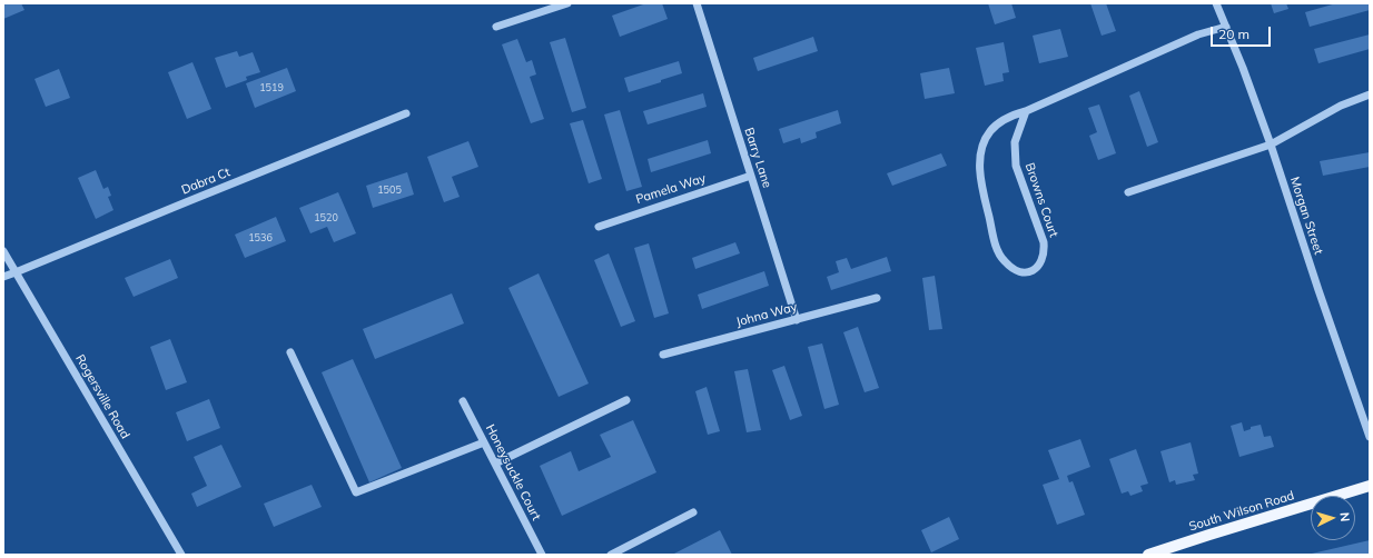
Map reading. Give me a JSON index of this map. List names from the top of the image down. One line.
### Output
{"streets":{"main road":["South Wilson Road"],"street":["Barry Lane","Dabra Ct","Pamela Way","Browns Court","Morgan Street","Johna Way","Rogersville Road","Honeysuckle Court"]},"crossings":[["Barry Lane","Pamela Way"],["Barry Lane","Johna Way"],["Dabra Ct","Rogersville Road"],["Browns Court","Morgan Street"]],"house_numbers":["1519","1505","1520","1536"],"scale_bar":"20 m","north":"right"}
